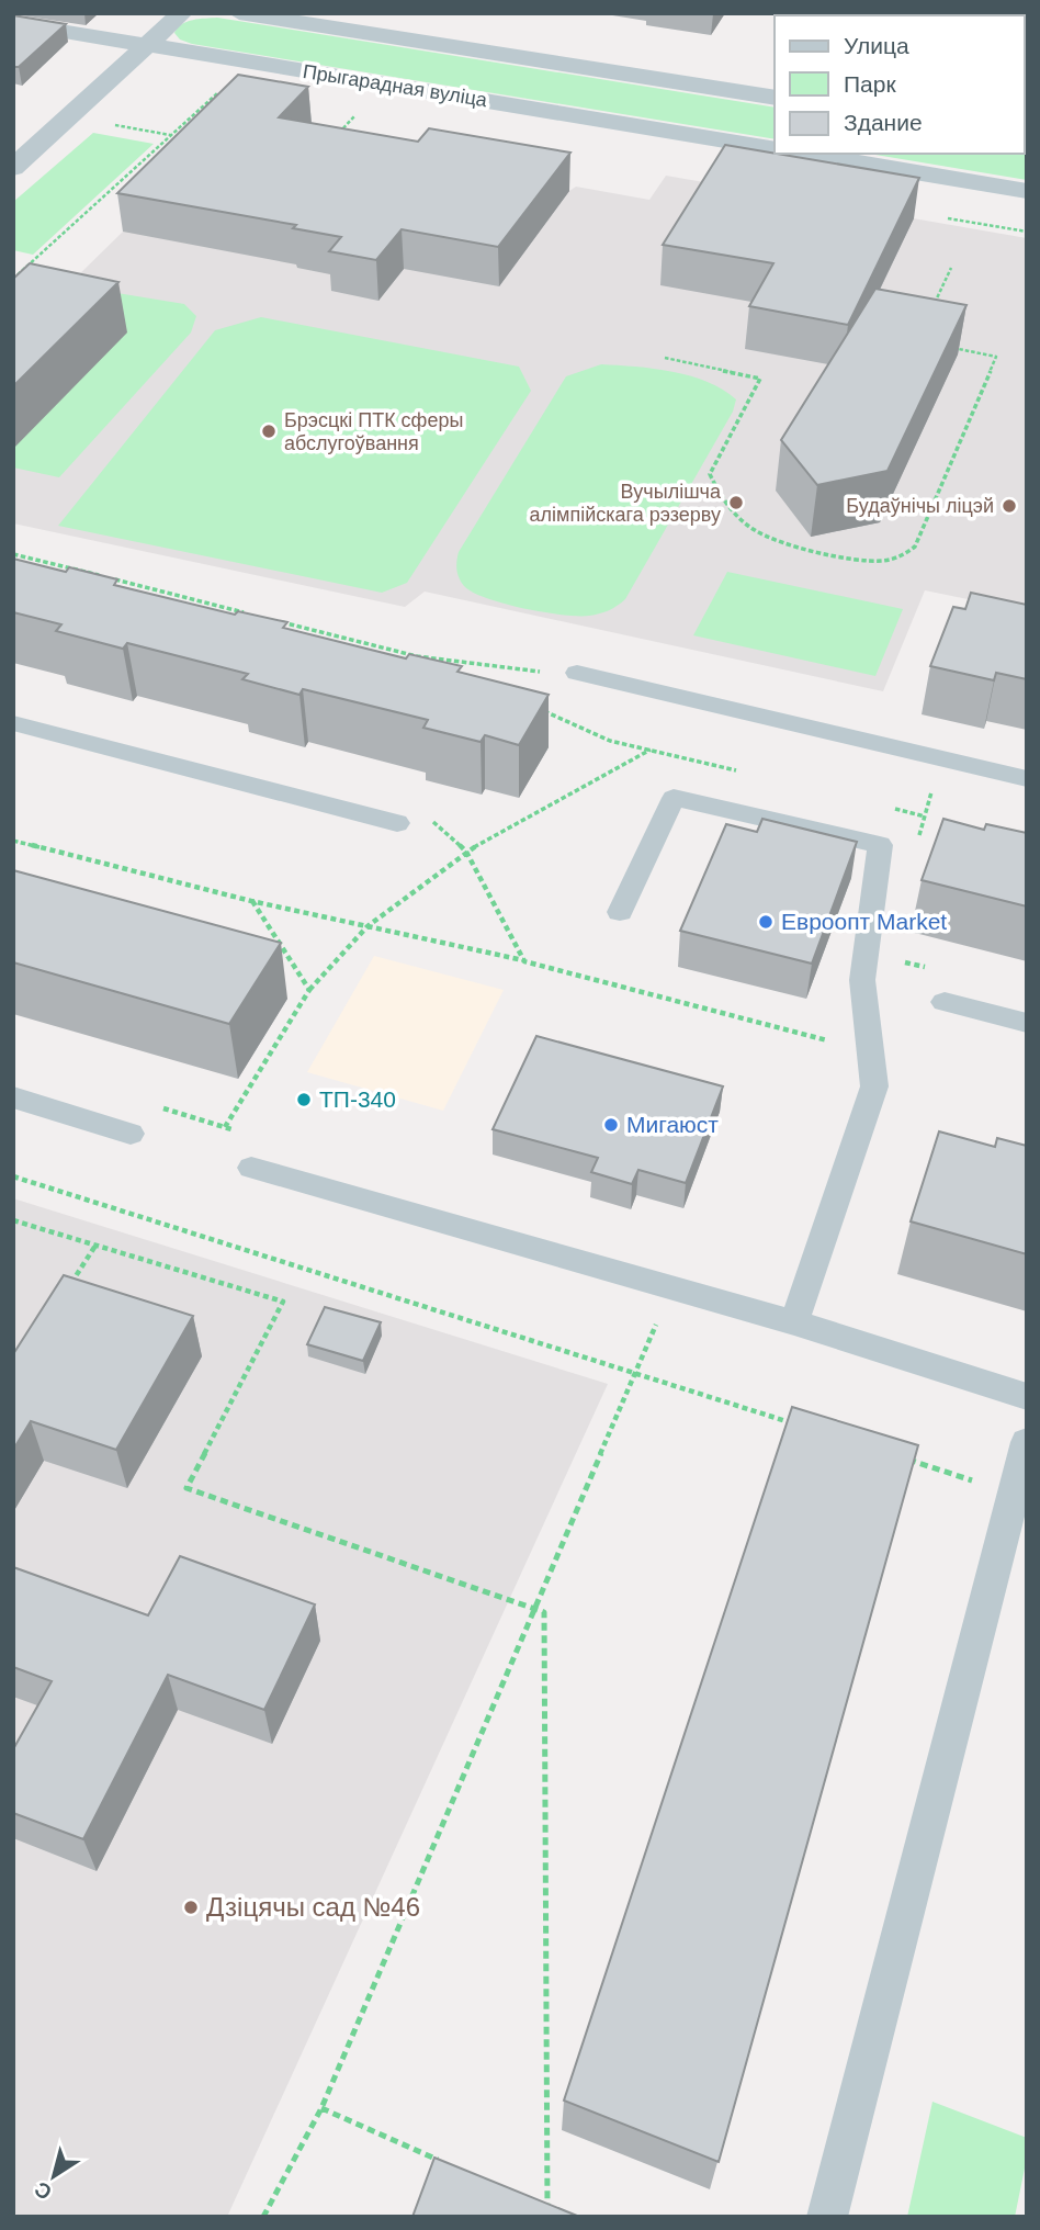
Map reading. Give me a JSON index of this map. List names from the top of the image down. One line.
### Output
{"streets":{"street":["Прыгарадная вуліца"]},"places":["Брэсцкі ПТК сферы абслугоўвання","Вучылішча алімпійскага рэзерву","Будаўнічы ліцэй","Евроопт Market","ТП-340","Мигаюст","Дзіцячы сад №46"],"legend":["Улица","Парк","Здание"],"north":"bottom left"}
